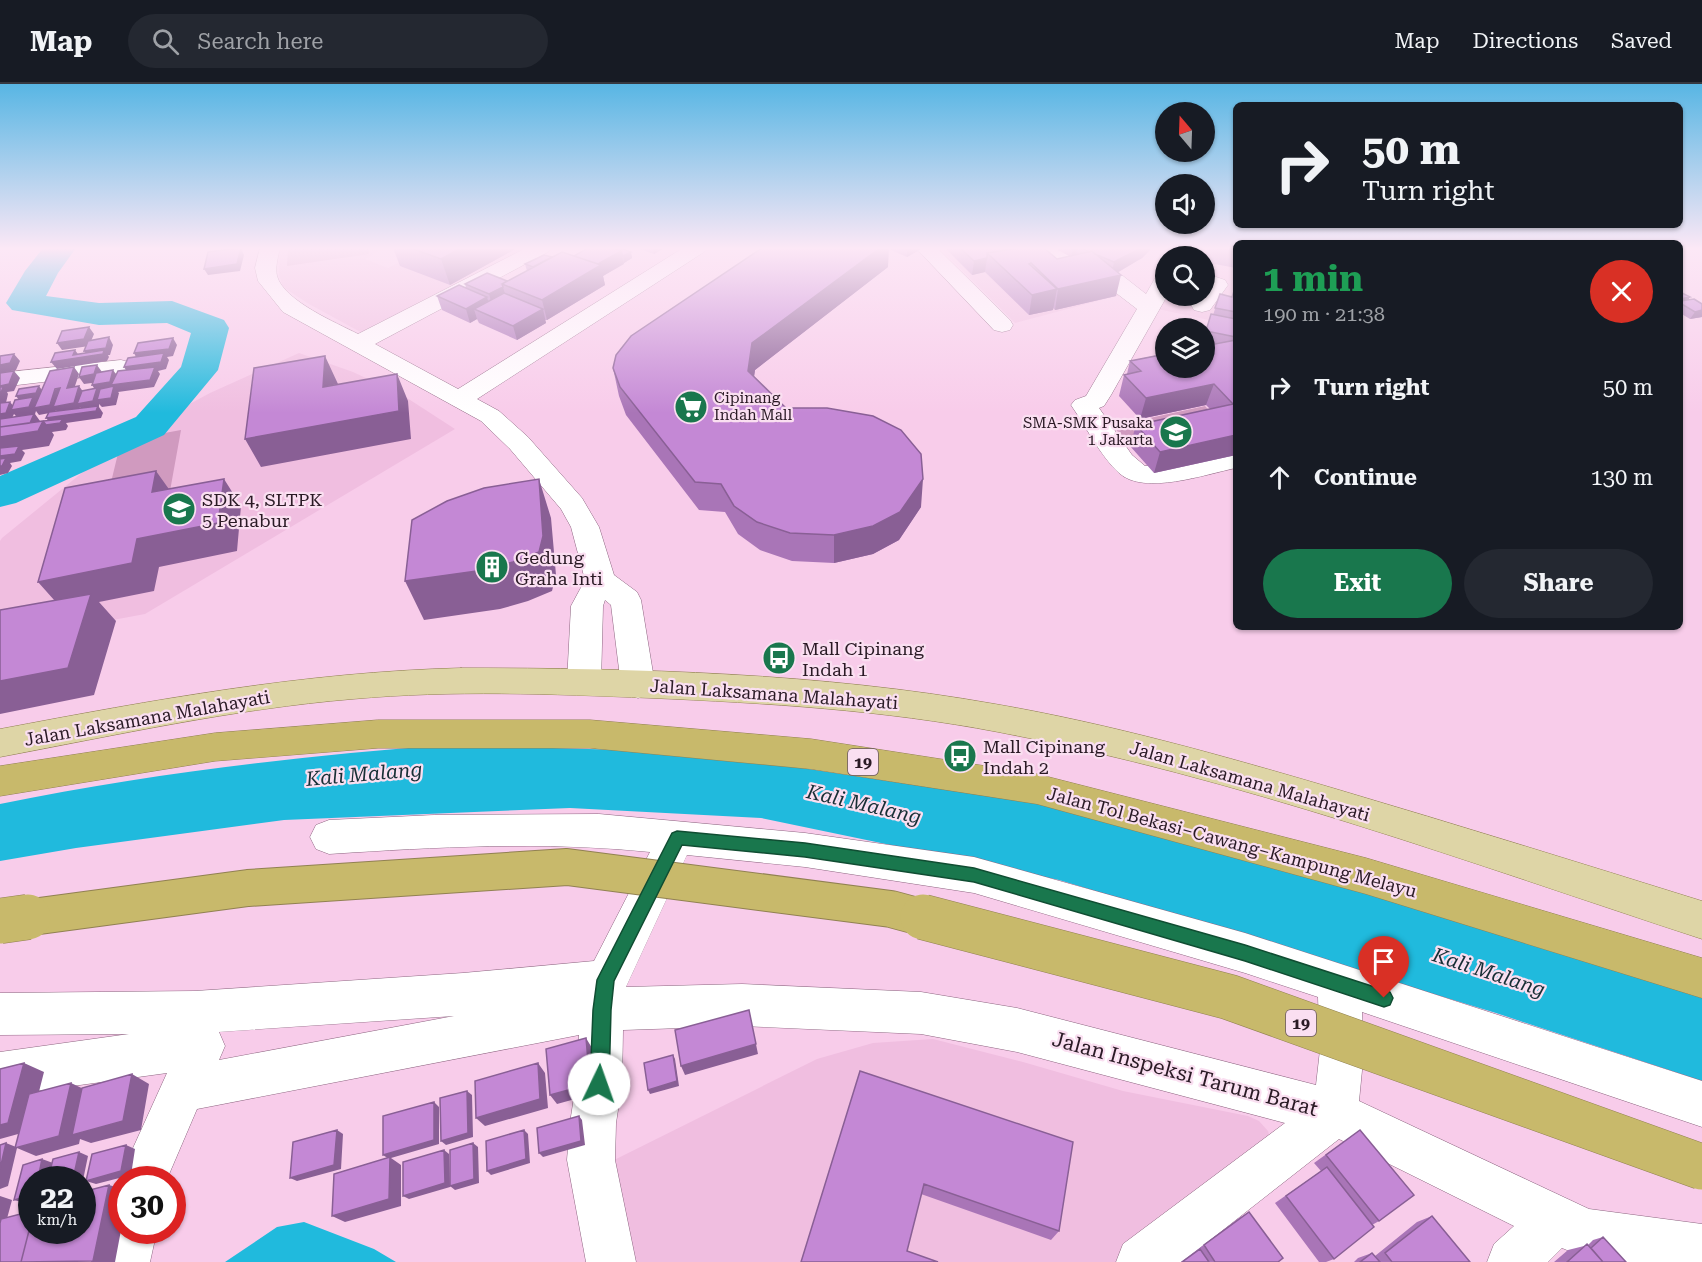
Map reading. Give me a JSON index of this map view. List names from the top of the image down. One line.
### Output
{"streets":{"highway":["19","Jalan Tol Bekasi–Cawang–Kampung Melayu"],"main road":["Jalan Laksamana Malahayati"],"street":["Jalan Inspeksi Tarum Barat"]},"water":["Kali Malang"],"places":{"supermarket":["Cipinang Indah Mall"],"school or university":["SMA-SMK Pusaka 1 Jakarta","SDK 4, SLTPK 5 Penabur"],"building":["Gedung Graha Inti"],"bus stop":["Mall Cipinang Indah 1","Mall Cipinang Indah 2"]},"north":"top","page":{"header":"Map","search":"Search here","nav":["Map","Directions","Saved"],"turn":["50 m","Turn right"],"heading":["1 min","190 m · 21:38"],"list":[{"name":"Turn right","value":"50 m"},{"name":"Continue","value":"130 m"}],"buttons":["Exit","Share"],"speed":"22 km/h","limit":"30"}}
